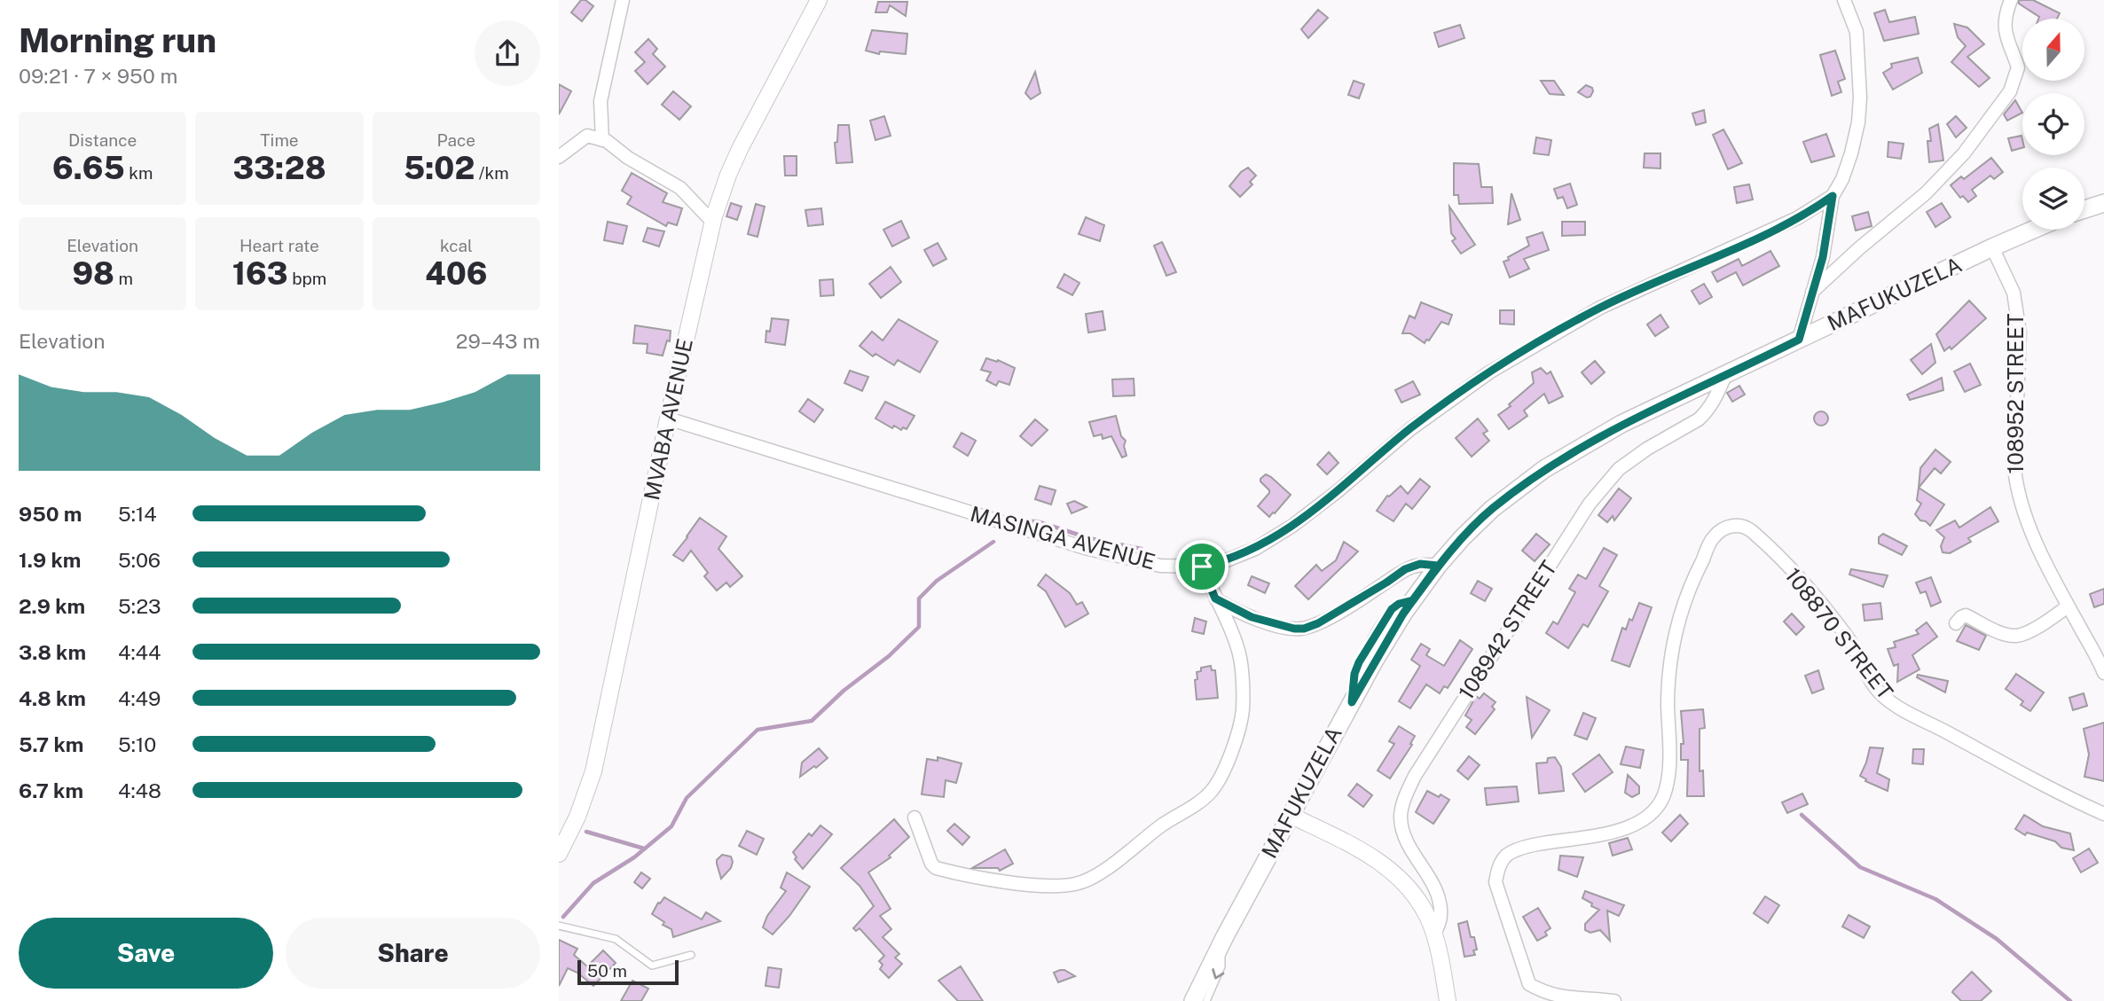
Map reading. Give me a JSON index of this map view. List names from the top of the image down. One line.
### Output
{"streets":{"main road":["MAFUKUZELA"],"street":["108952 STREET","MVABA AVENUE","MASINGA AVENUE","108942 STREET","108870 STREET"]},"crossings":[["MAFUKUZELA","108952 STREET"],["MAFUKUZELA","108942 STREET"],["MVABA AVENUE","MASINGA AVENUE"]],"scale_bar":"50 m","north":"top","page":{"heading":["Morning run","09:21 · 7 × 950 m"],"stats":[["Distance","6.65 km"],["Time","33:28"],["Pace","5:02 /km"],["Elevation","98 m"],["Heart rate","163 bpm"],["kcal","406"]],"chart":["Elevation","29–43 m"],"list":[{"name":"950 m","note":"5:14"},{"name":"1.9 km","note":"5:06"},{"name":"2.9 km","note":"5:23"},{"name":"3.8 km","note":"4:44"},{"name":"4.8 km","note":"4:49"},{"name":"5.7 km","note":"5:10"},{"name":"6.7 km","note":"4:48"}],"buttons":["Save","Share"],"scale":"50 m"}}
